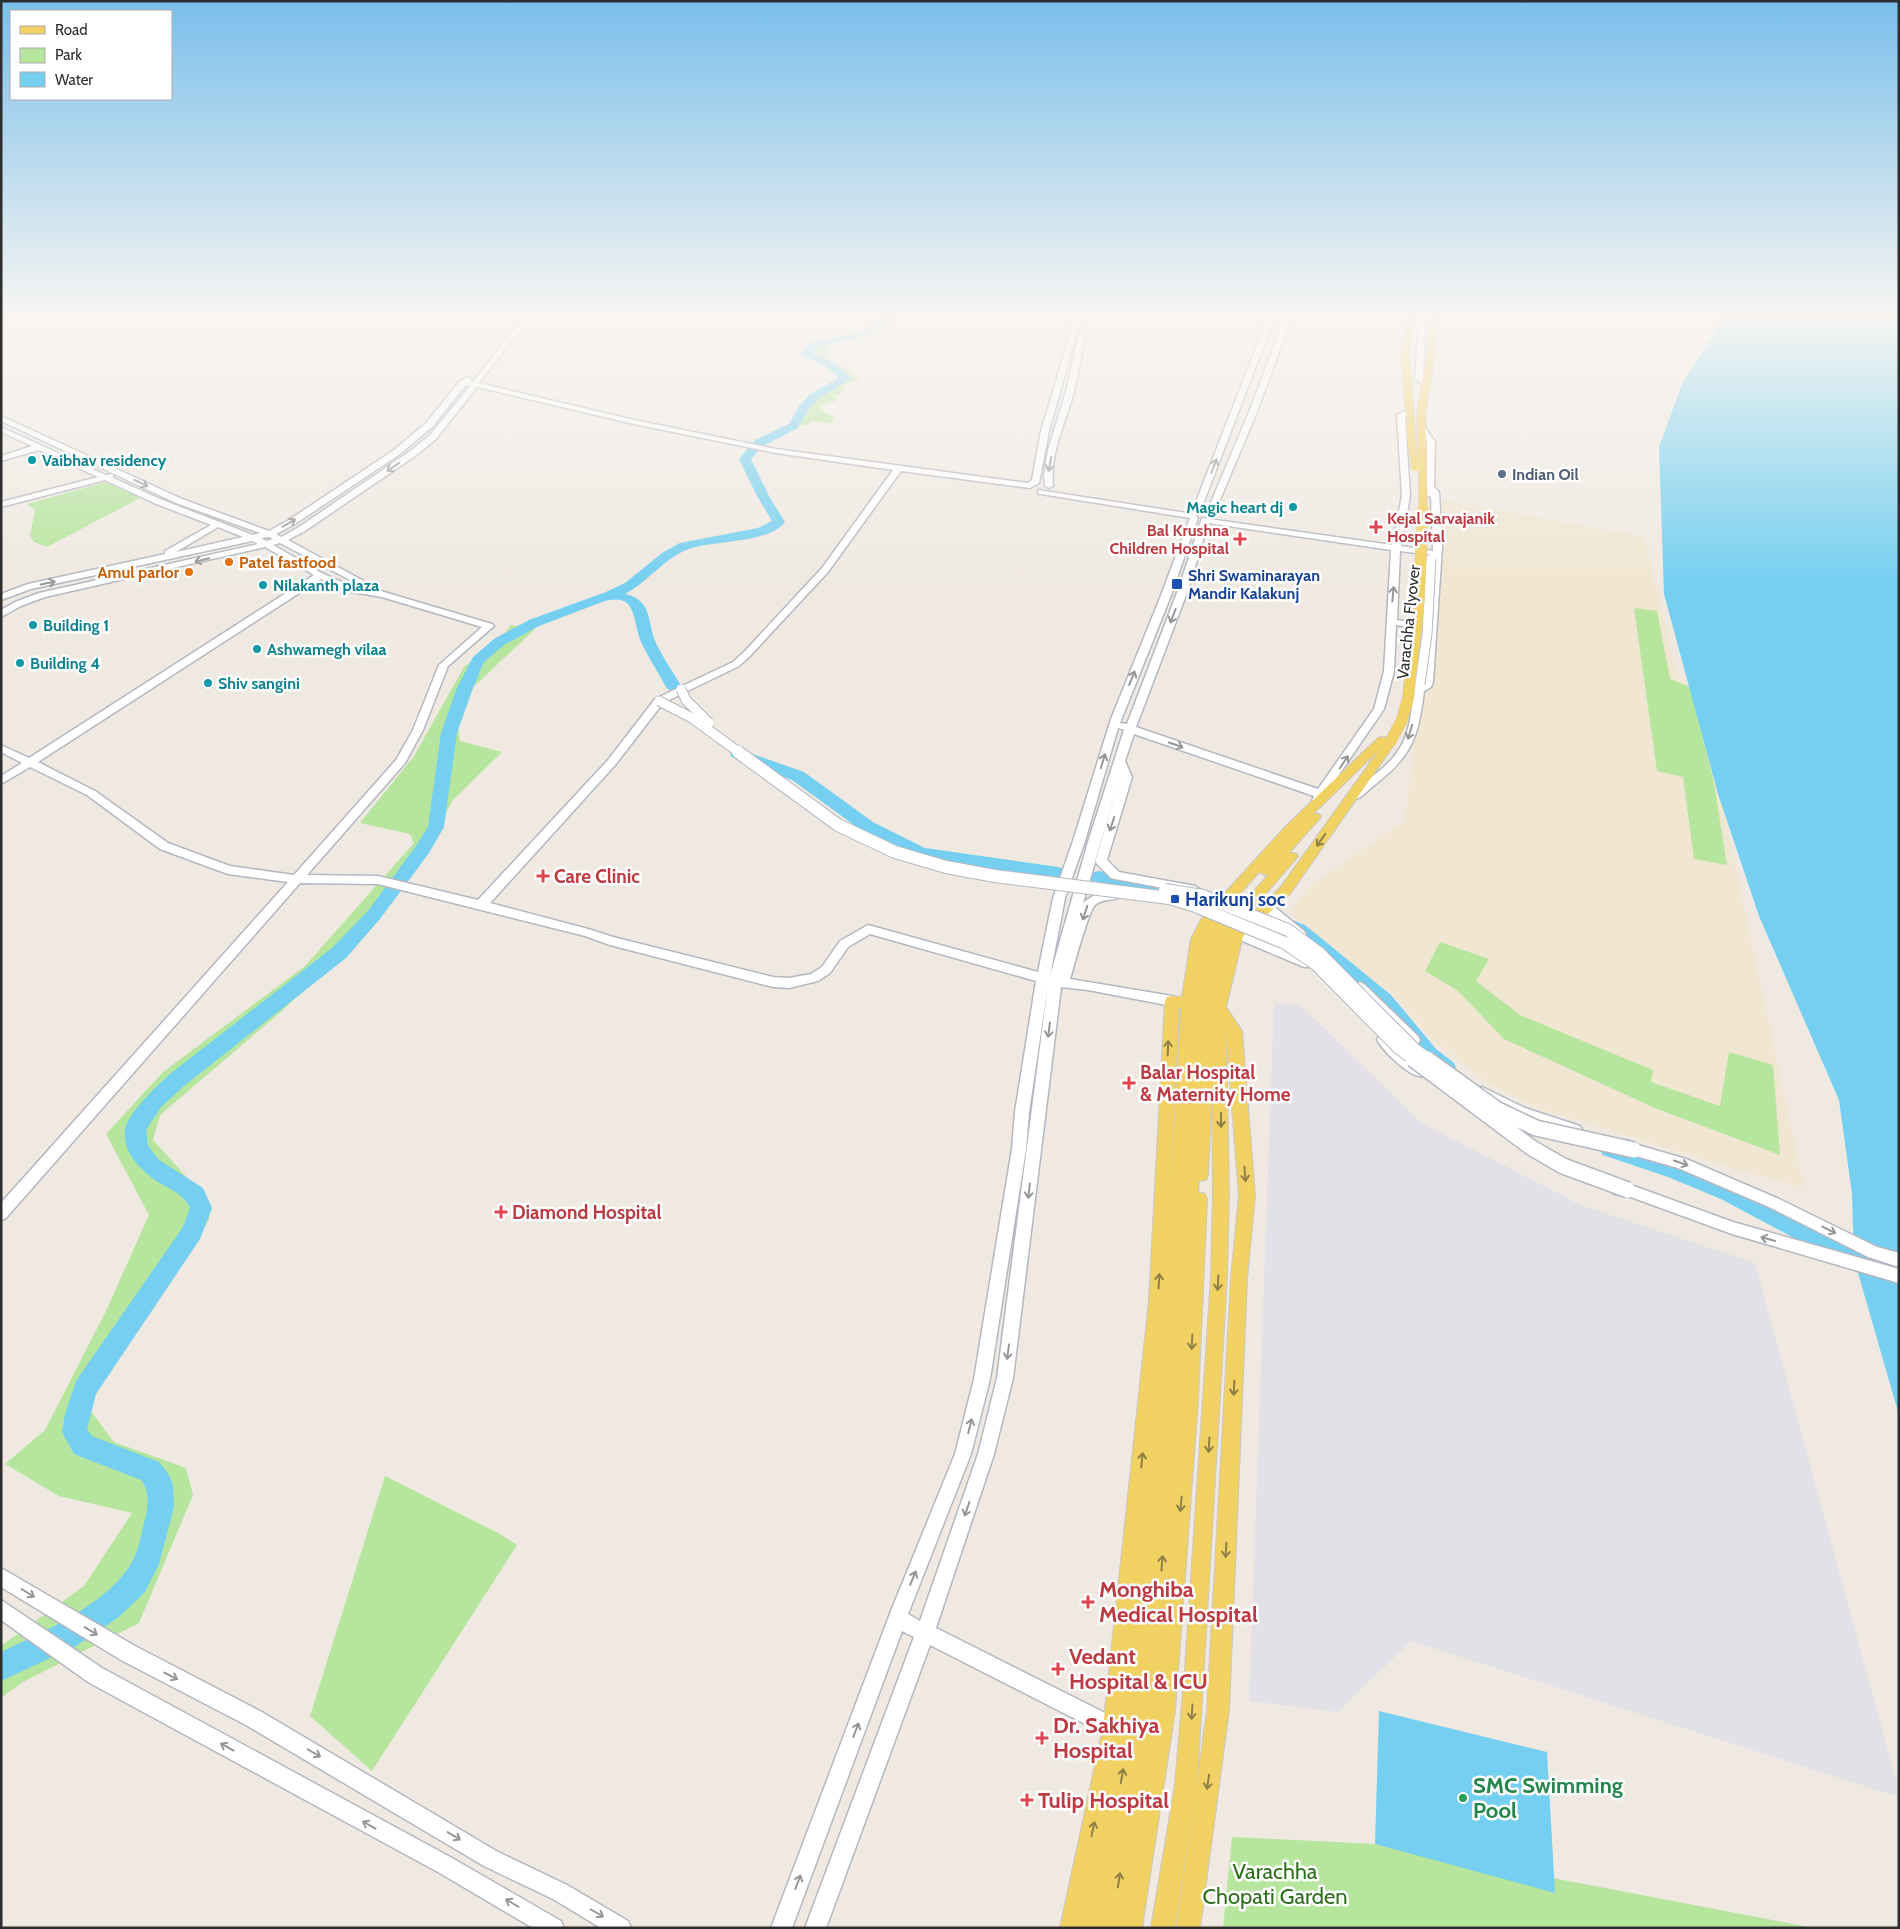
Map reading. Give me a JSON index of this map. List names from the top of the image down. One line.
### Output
{"streets":{"main road":["Varachha Flyover"]},"parks":["Varachha Chopati Garden"],"places":{"other":["Vaibhav residency","Indian Oil","Magic heart dj","Patel fastfood","Amul parlor","Nilakanth plaza","Building 1","Ashwamegh vilaa","Building 4","Shiv sangini","SMC Swimming Pool"],"health":["Kejal Sarvajanik Hospital","Bal Krushna Children Hospital","Care Clinic","Balar Hospital & Maternity Home","Diamond Hospital","Monghiba Medical Hospital","Vedant Hospital & ICU","Dr. Sakhiya Hospital","Tulip Hospital"],"transit":["Shri Swaminarayan Mandir Kalakunj","Harikunj soc"]},"legend":["Road","Park","Water"]}
